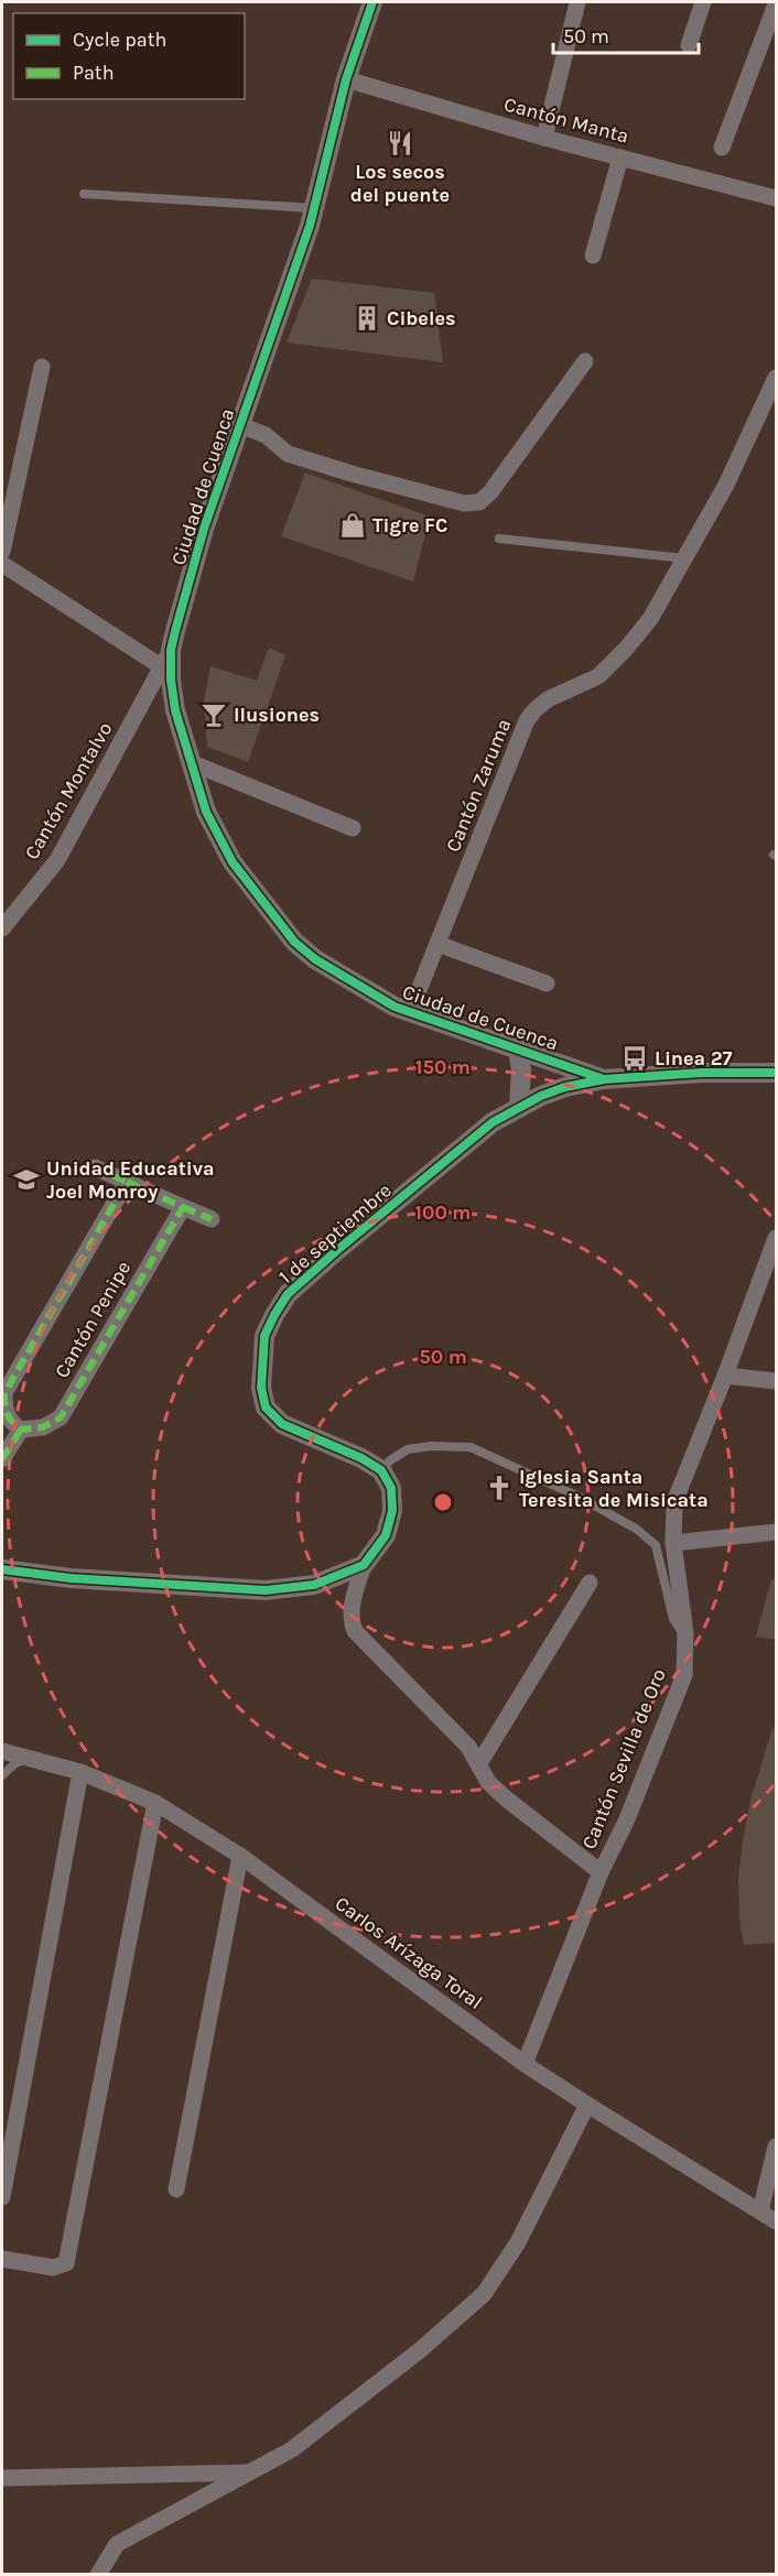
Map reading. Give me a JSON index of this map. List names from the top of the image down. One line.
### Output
{"streets":{"street":["Cantón Manta","Ciudad de Cuenca","Cantón Zaruma","Cantón Montalvo","1 de septiembre","Cantón Penipe","Cantón Sevilla de Oro","Carlos Arízaga Toral"]},"crossings":[["Cantón Manta","Ciudad de Cuenca"],["Ciudad de Cuenca","Cantón Zaruma"],["Ciudad de Cuenca","Cantón Montalvo"],["Ciudad de Cuenca","1 de septiembre"],["Cantón Sevilla de Oro","Carlos Arízaga Toral"]],"places":{"restaurant":["Los secos del puente"],"building":["Cibeles"],"shop":["Tigre FC"],"bar":["Ilusiones"],"bus stop":["Linea 27"],"school or university":["Unidad Educativa Joel Monroy"],"church":["Iglesia Santa Teresita de Misicata"]},"legend":["Cycle path","Path"],"scale_bar":"50 m","rings":["150 m","100 m","50 m"]}
